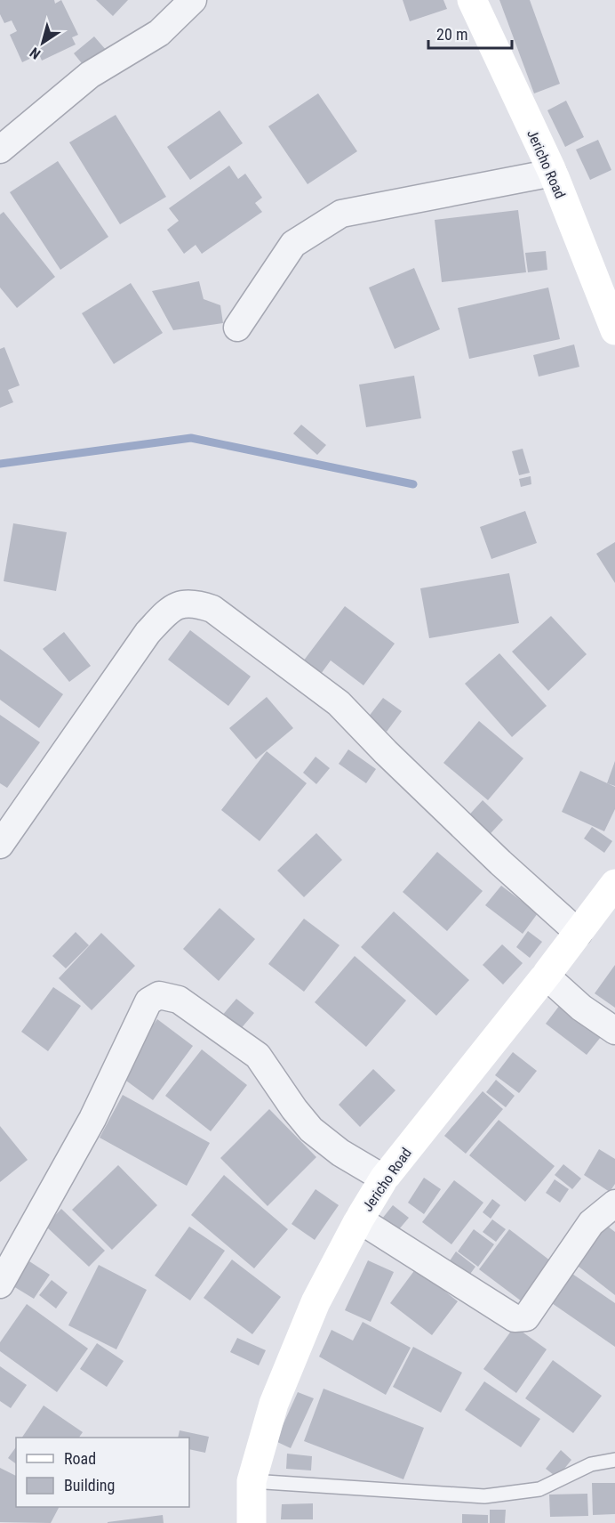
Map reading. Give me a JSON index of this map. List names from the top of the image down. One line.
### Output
{"streets":{"street":["Jericho Road"]},"legend":["Road","Building"],"scale_bar":"20 m","north":"bottom left"}
